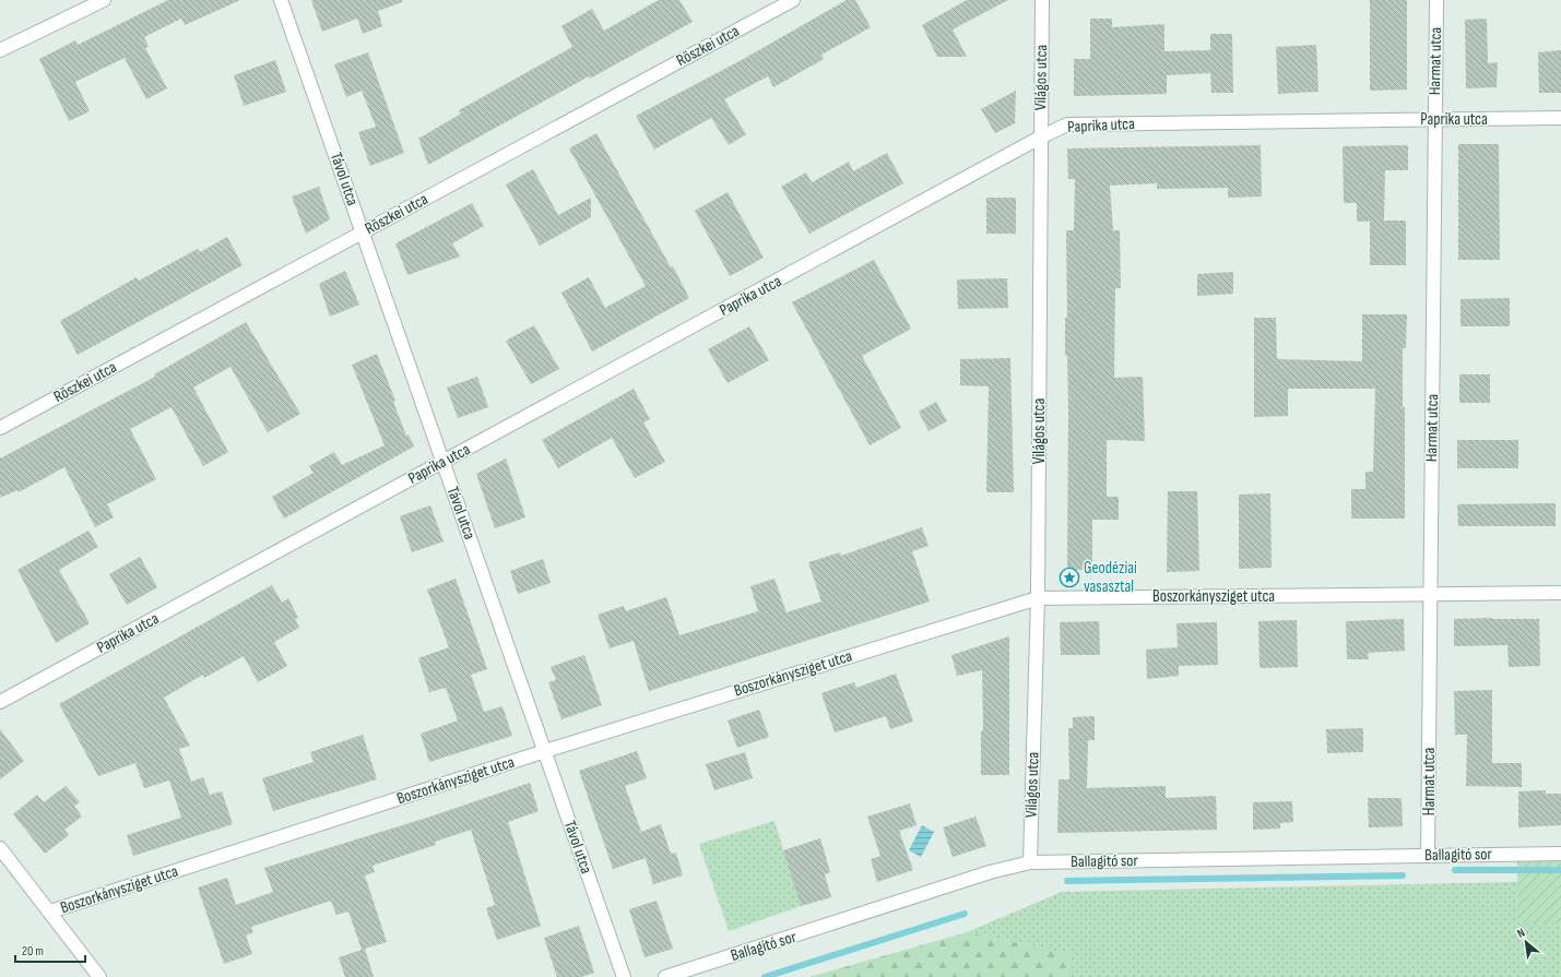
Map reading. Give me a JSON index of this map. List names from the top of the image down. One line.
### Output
{"streets":{"street":["Röszkei utca","Harmat utca","Világos utca","Paprika utca","Távol utca","Boszorkánysziget utca","Ballagitó sor"]},"crossings":[["Röszkei utca","Távol utca"],["Harmat utca","Paprika utca"],["Harmat utca","Boszorkánysziget utca"],["Harmat utca","Ballagitó sor"],["Világos utca","Paprika utca"],["Világos utca","Boszorkánysziget utca"],["Világos utca","Ballagitó sor"],["Paprika utca","Távol utca"],["Távol utca","Boszorkánysziget utca"]],"places":{"place":["Geodéziai vasasztal"]},"scale_bar":"20 m","north":"top left"}
